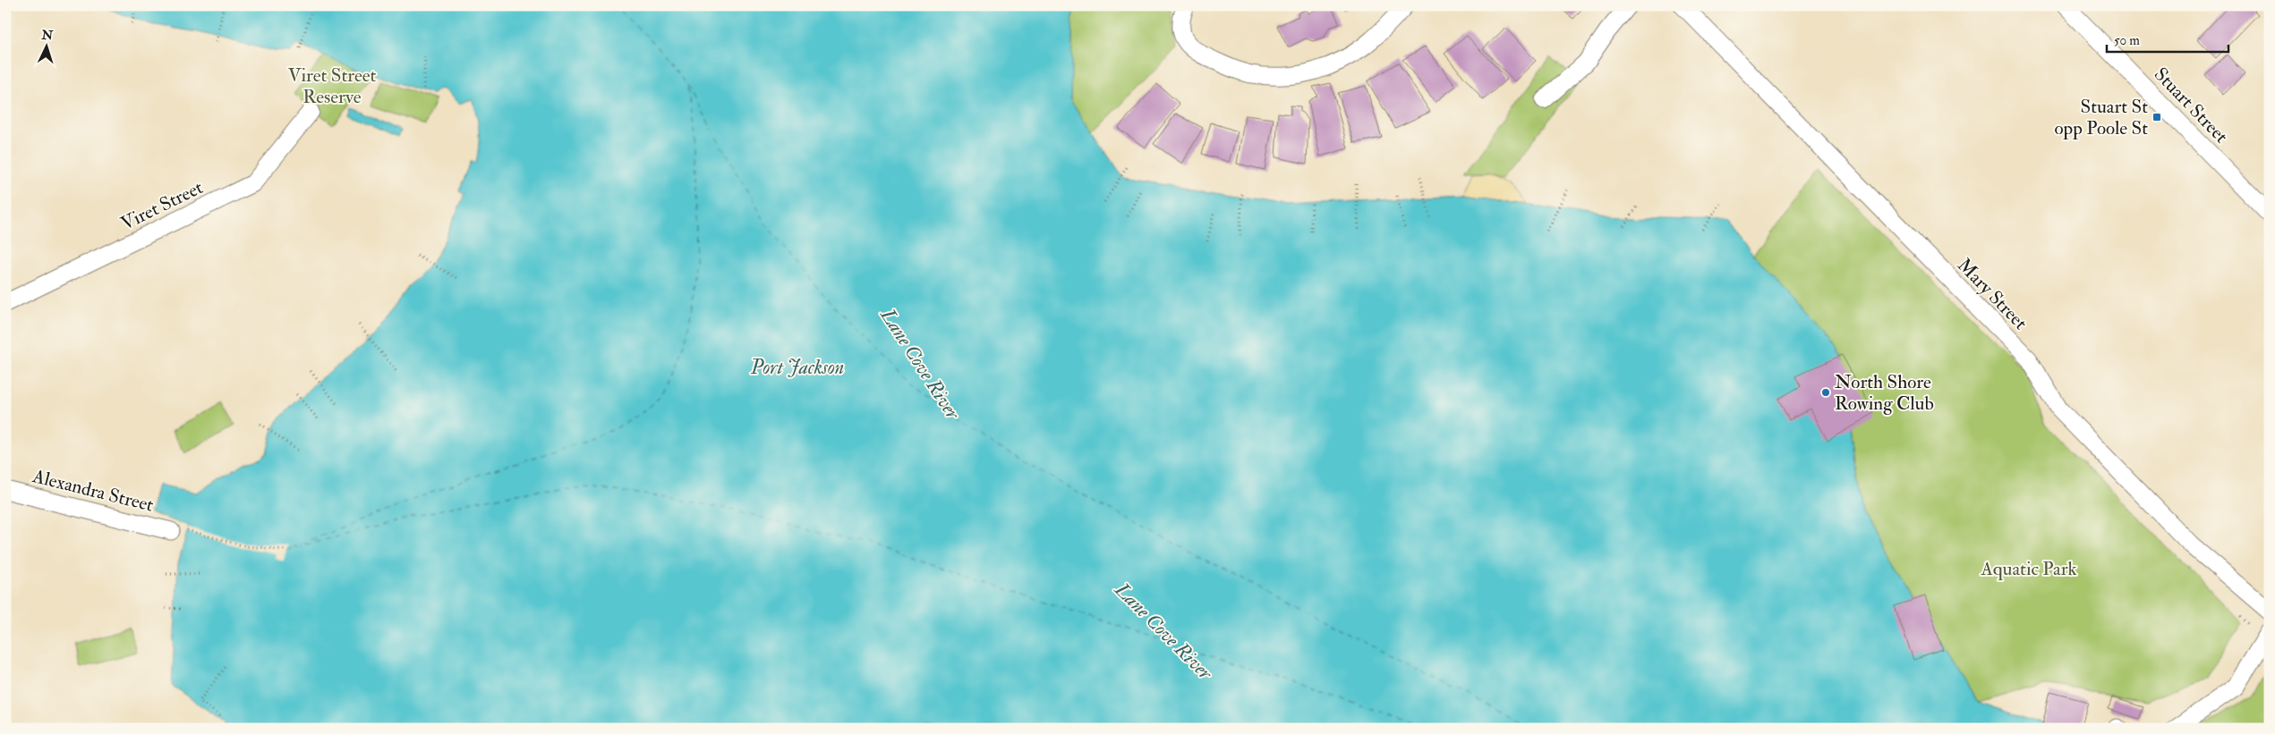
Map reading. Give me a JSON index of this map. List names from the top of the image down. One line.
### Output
{"streets":{"street":["Stuart Street","Viret Street","Mary Street","Alexandra Street"]},"water":["Lane Cove River","Port Jackson"],"parks":["Viret Street Reserve","Aquatic Park"],"places":{"transit":["Stuart St opp Poole St"],"other":["North Shore Rowing Club"]},"scale_bar":"50 m","north":"top"}
